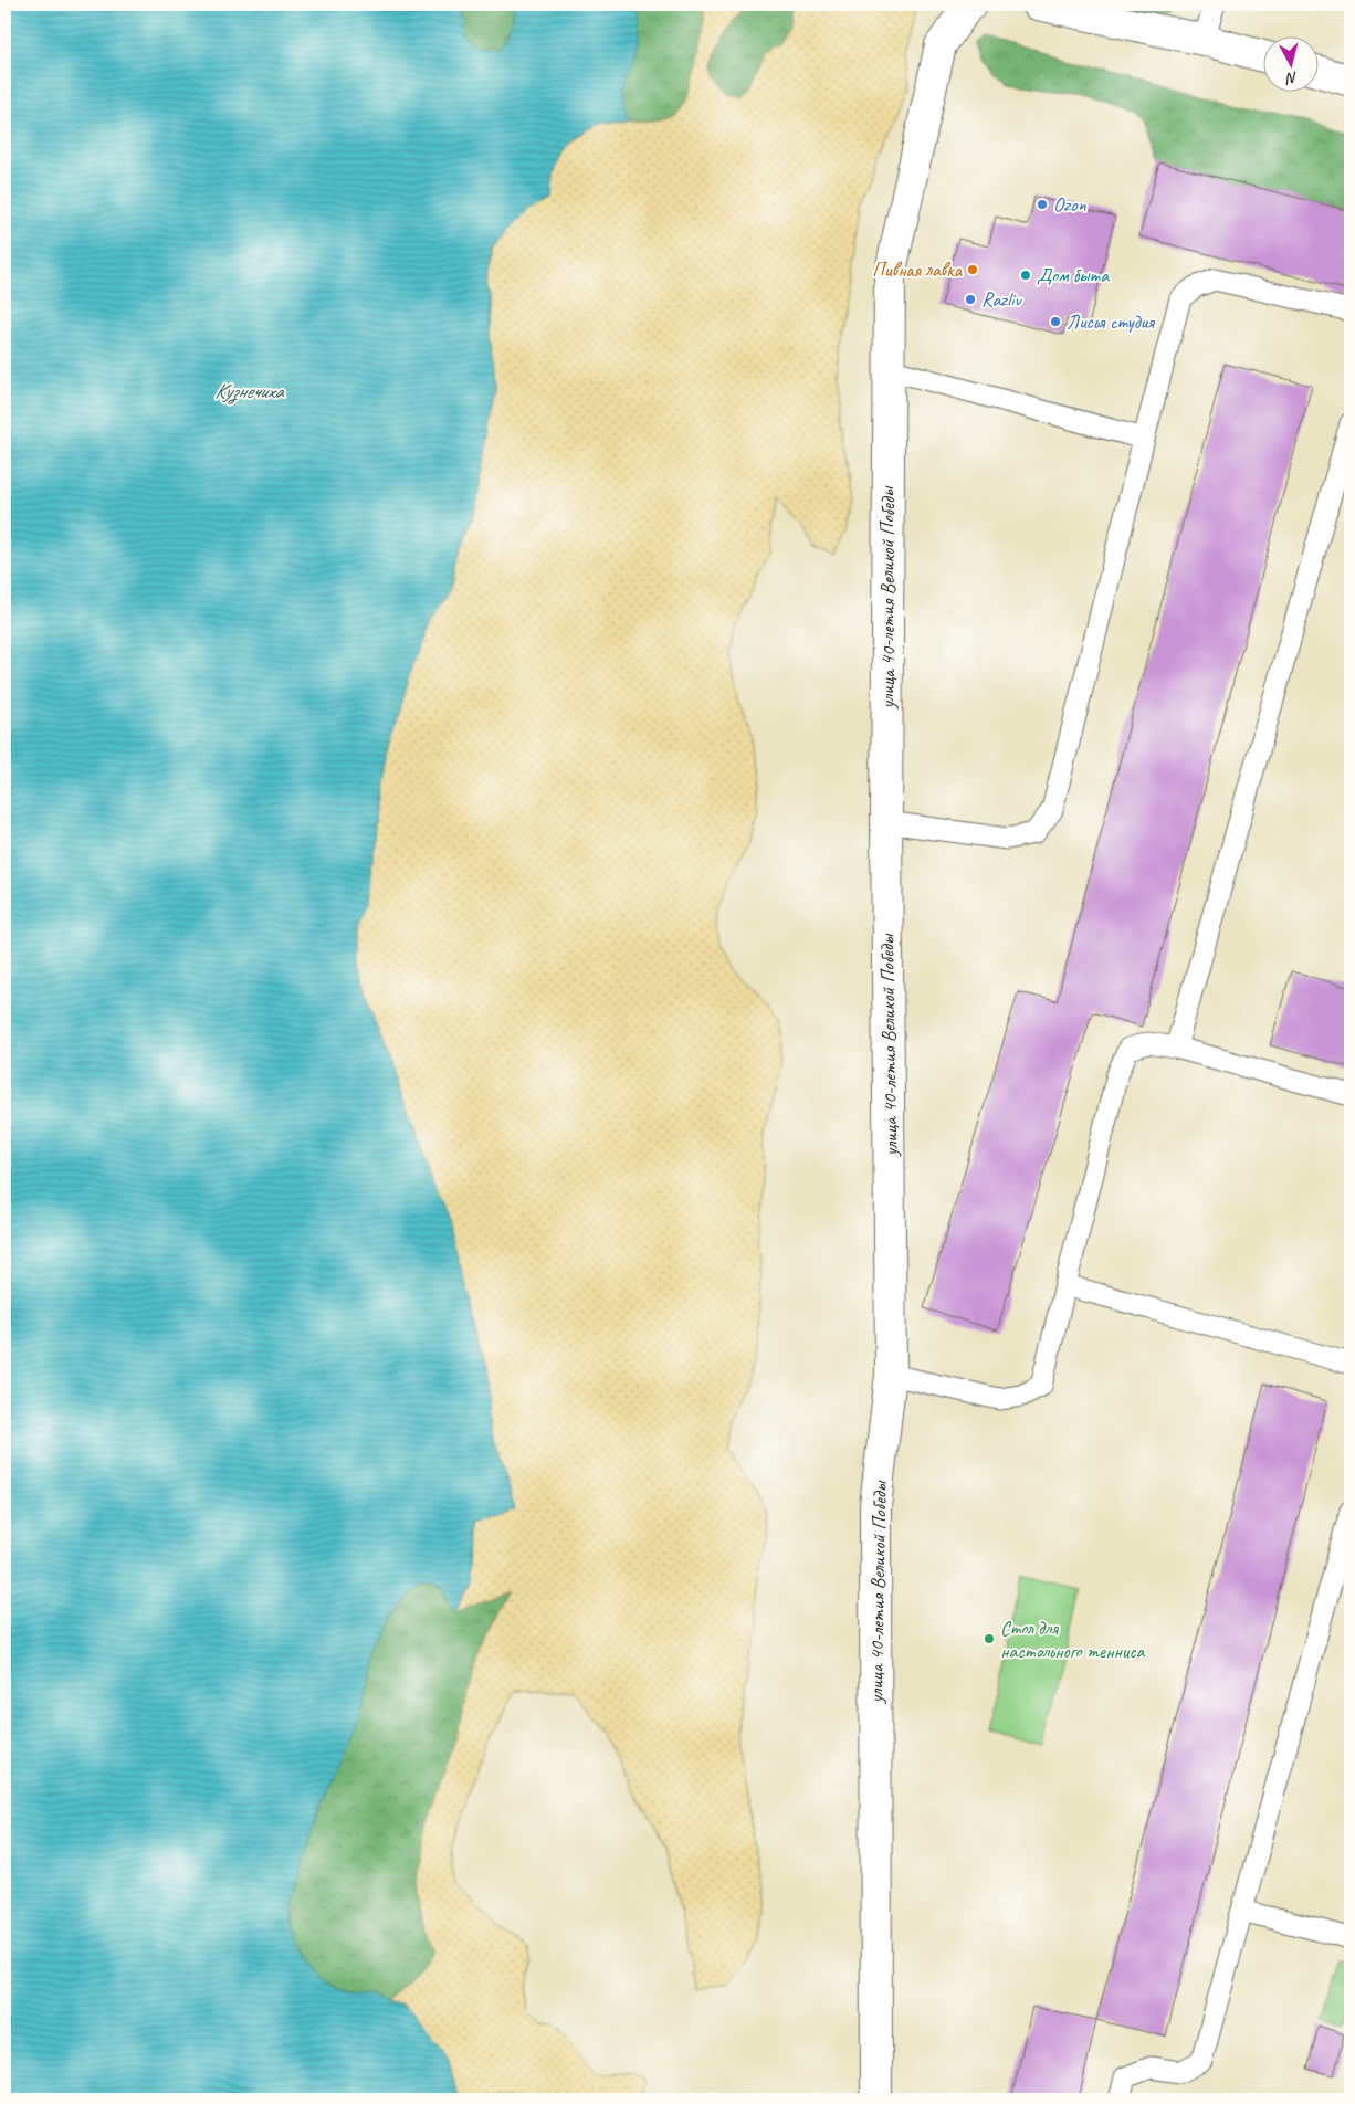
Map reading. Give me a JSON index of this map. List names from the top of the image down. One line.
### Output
{"streets":{"street":["улица 40-летия Великой Победы"]},"water":["Кузнечиха"],"places":["Ozon","Пивная лавка","Дом быта","Razliv","Лисья студия","Стол для настольного тенниса"],"north":"bottom"}
